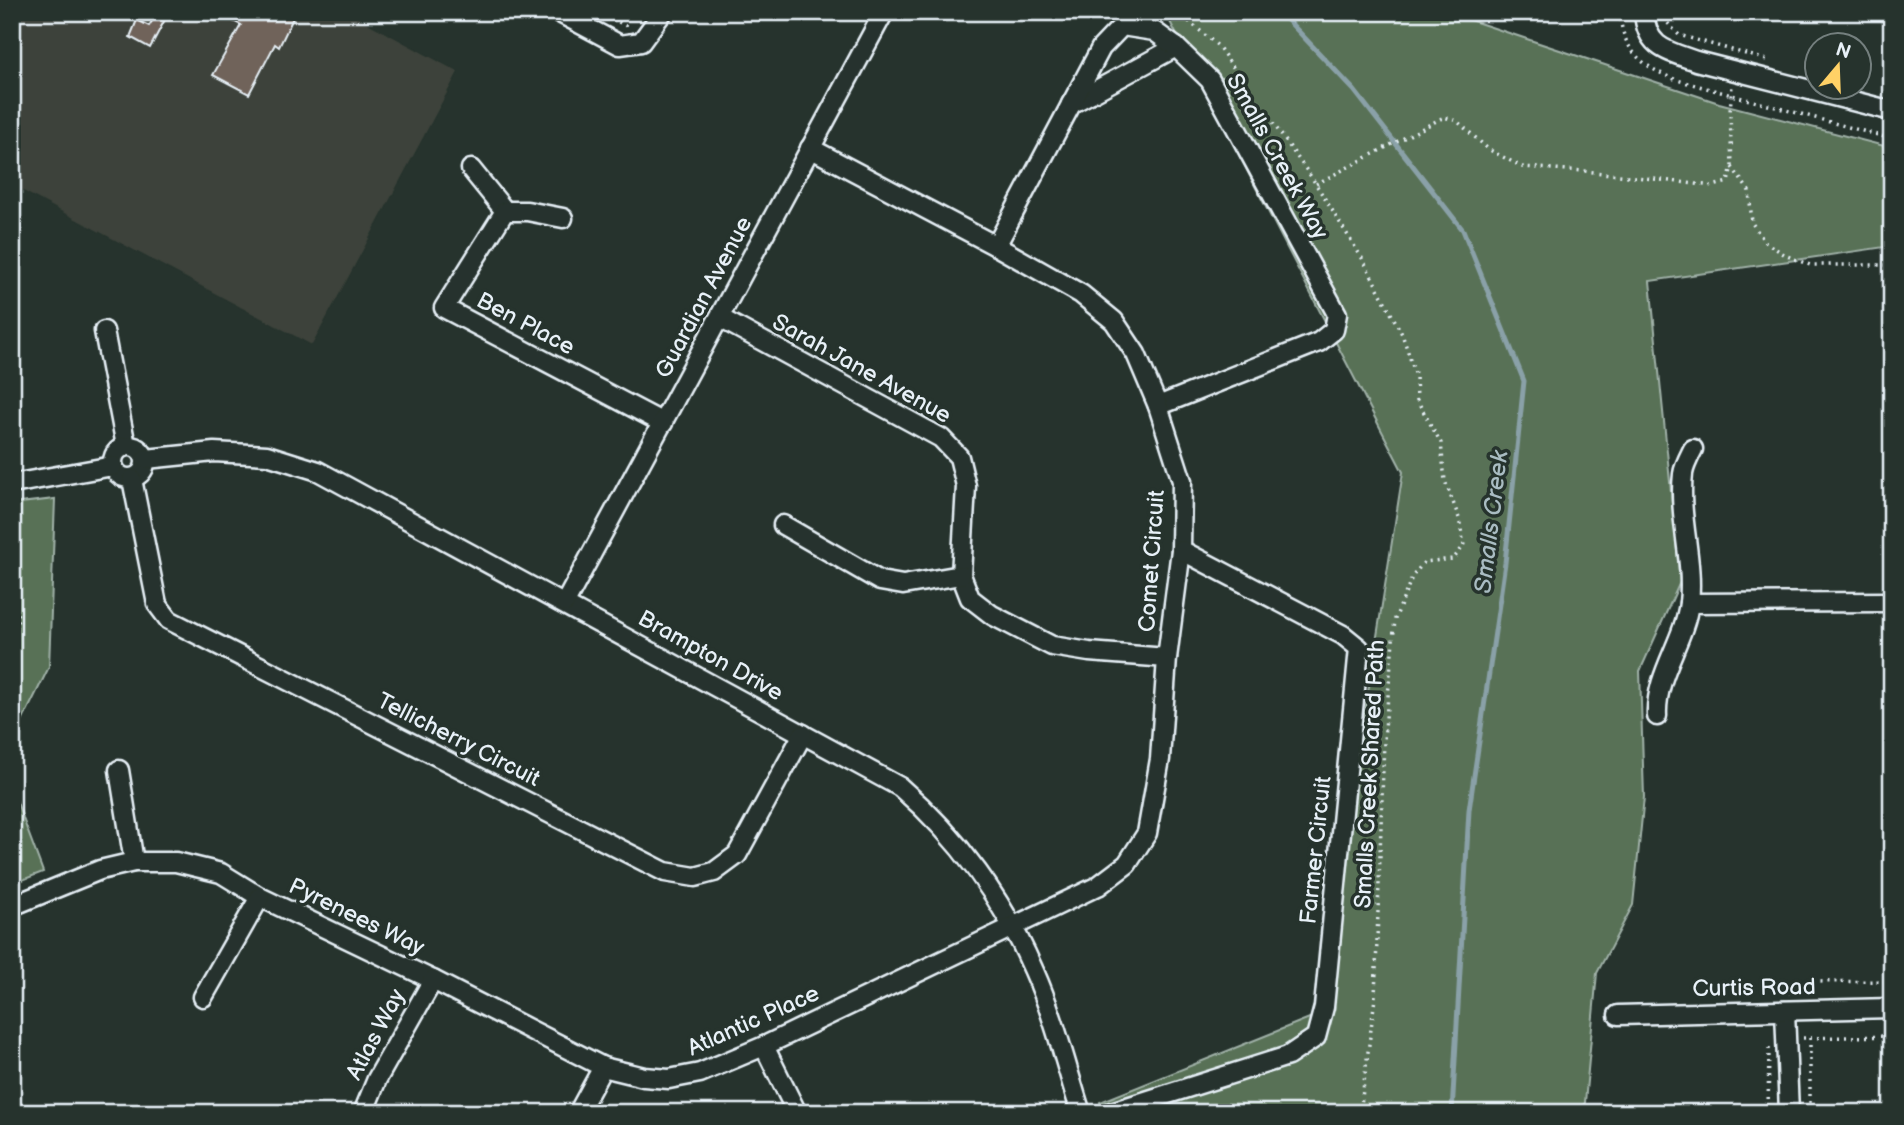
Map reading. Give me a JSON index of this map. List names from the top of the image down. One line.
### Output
{"streets":{"street":["Smalls Creek Way","Guardian Avenue","Ben Place","Sarah Jane Avenue","Comet Circuit","Brampton Drive","Tellicherry Circuit","Farmer Circuit","Pyrenees Way","Curtis Road","Atlantic Place","Atlas Way"],"path":["Smalls Creek Shared Path"]},"crossings":[["Smalls Creek Way","Comet Circuit"],["Guardian Avenue","Ben Place"],["Guardian Avenue","Sarah Jane Avenue"],["Guardian Avenue","Comet Circuit"],["Guardian Avenue","Brampton Drive"],["Comet Circuit","Brampton Drive"],["Comet Circuit","Farmer Circuit"],["Comet Circuit","Atlantic Place"],["Brampton Drive","Tellicherry Circuit"],["Brampton Drive","Atlantic Place"],["Pyrenees Way","Atlantic Place"],["Pyrenees Way","Atlas Way"],["Atlantic Place","Atlas Way"]],"water":["Smalls Creek"],"north":"top"}
